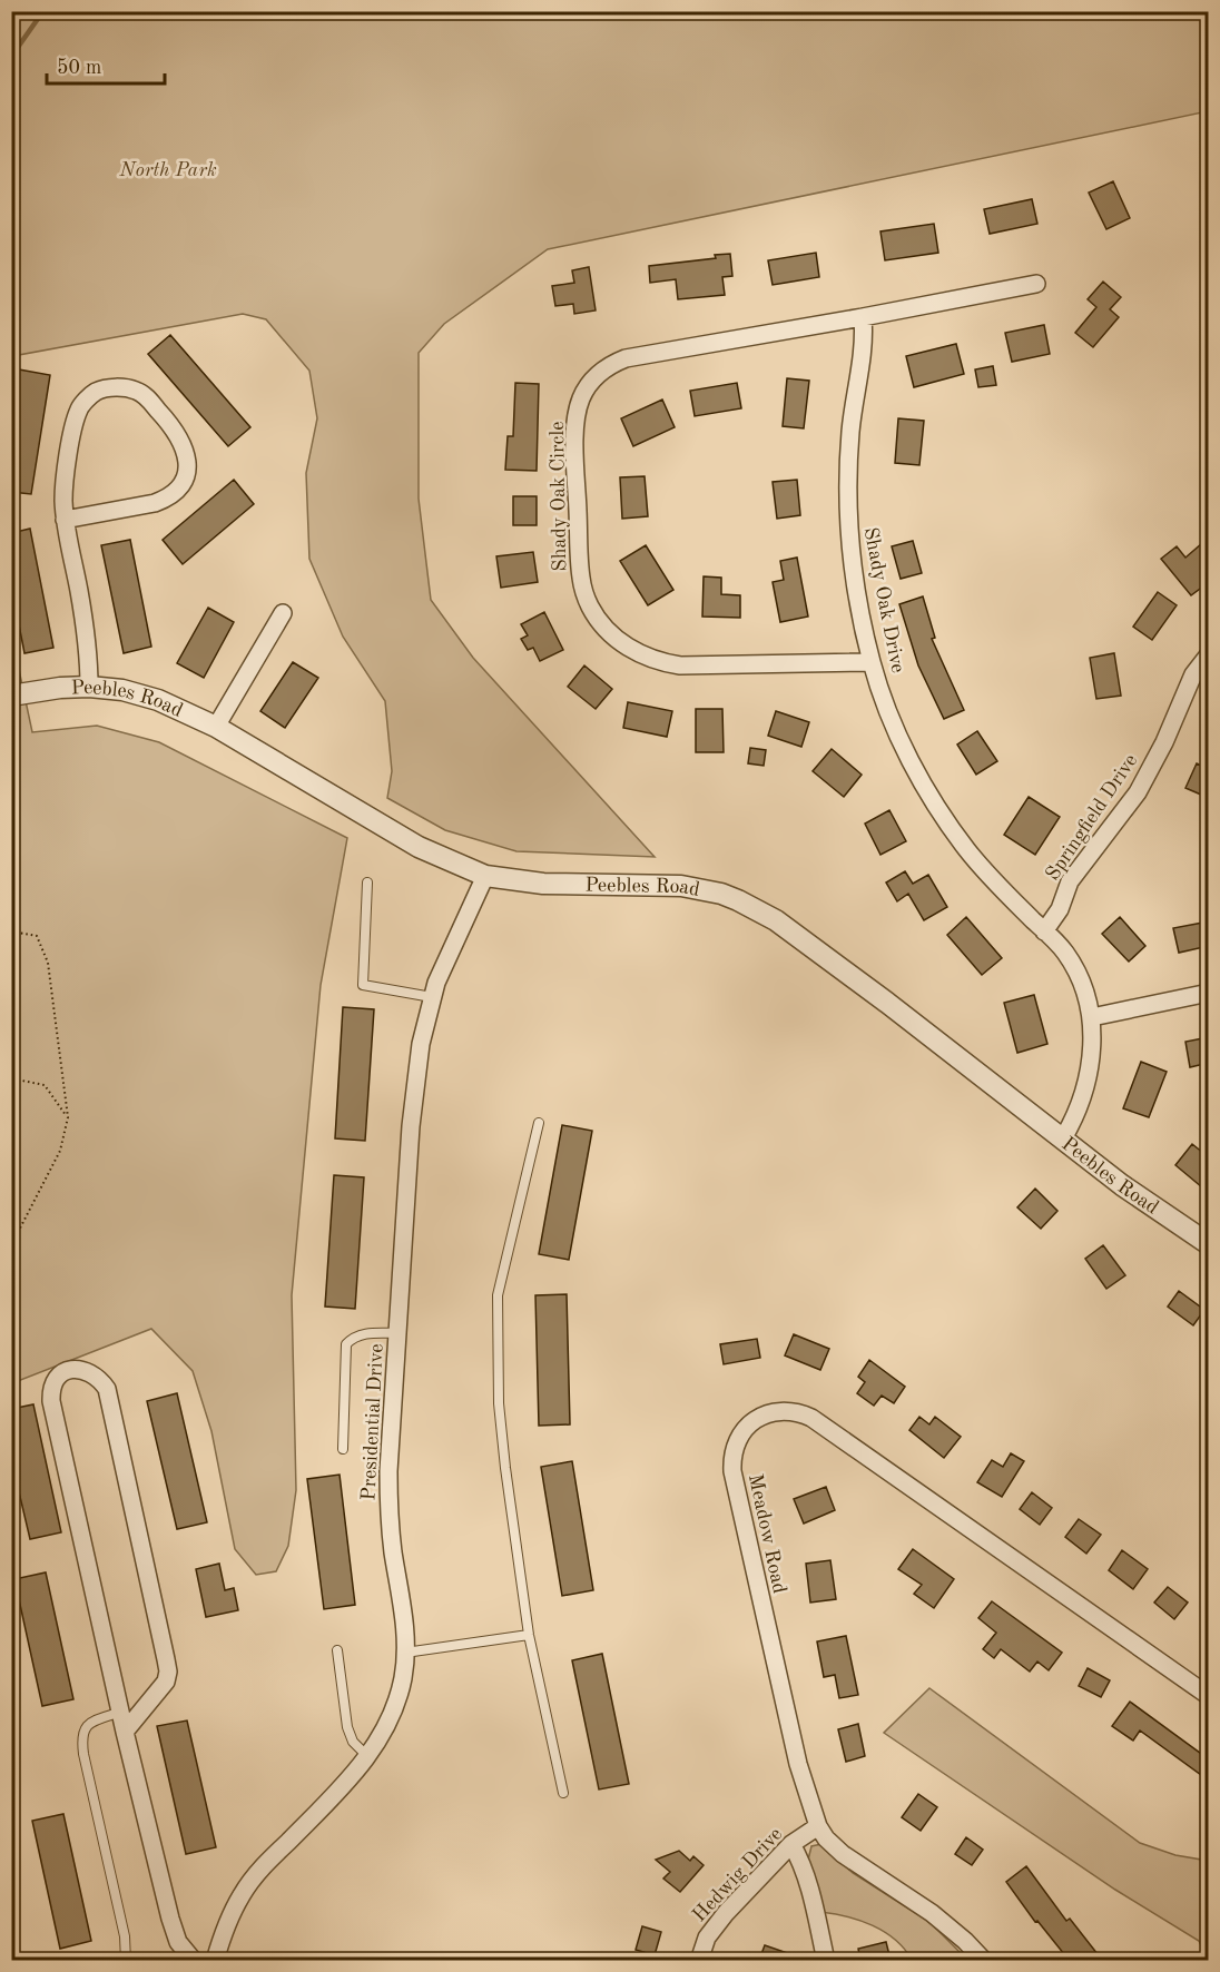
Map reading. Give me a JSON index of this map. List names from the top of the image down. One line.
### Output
{"streets":{"street":["Shady Oak Circle","Shady Oak Drive","Peebles Road","Springfield Drive","Presidential Drive","Meadow Road","Hedwig Drive"]},"crossings":[["Shady Oak Circle","Shady Oak Drive"],["Shady Oak Drive","Peebles Road"],["Shady Oak Drive","Springfield Drive"],["Peebles Road","Presidential Drive"],["Meadow Road","Hedwig Drive"]],"parks":["North Park"],"scale_bar":"50 m"}
